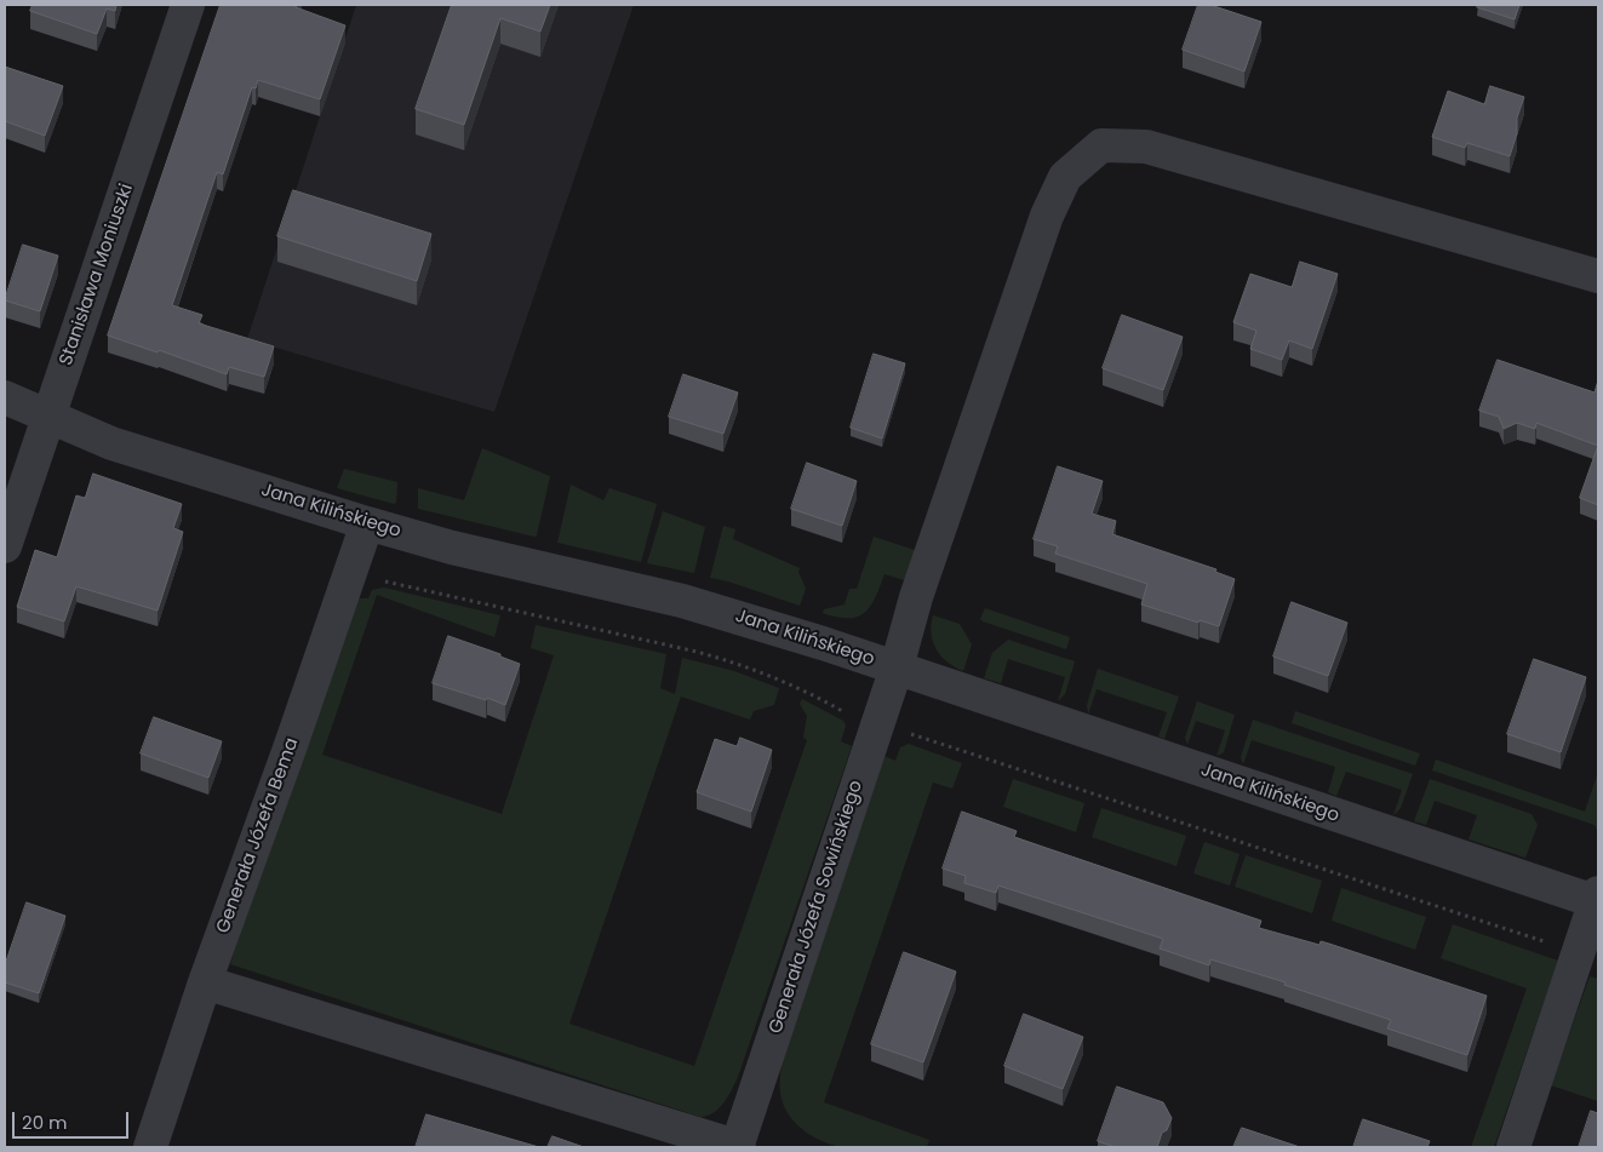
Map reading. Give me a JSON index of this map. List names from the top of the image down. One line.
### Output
{"streets":{"street":["Stanisława Moniuszki","Jana Kilińskiego","Generała Józefa Bema","Generała Józefa Sowińskiego"]},"crossings":[["Stanisława Moniuszki","Jana Kilińskiego"],["Jana Kilińskiego","Generała Józefa Bema"],["Jana Kilińskiego","Generała Józefa Sowińskiego"]],"scale_bar":"20 m"}
